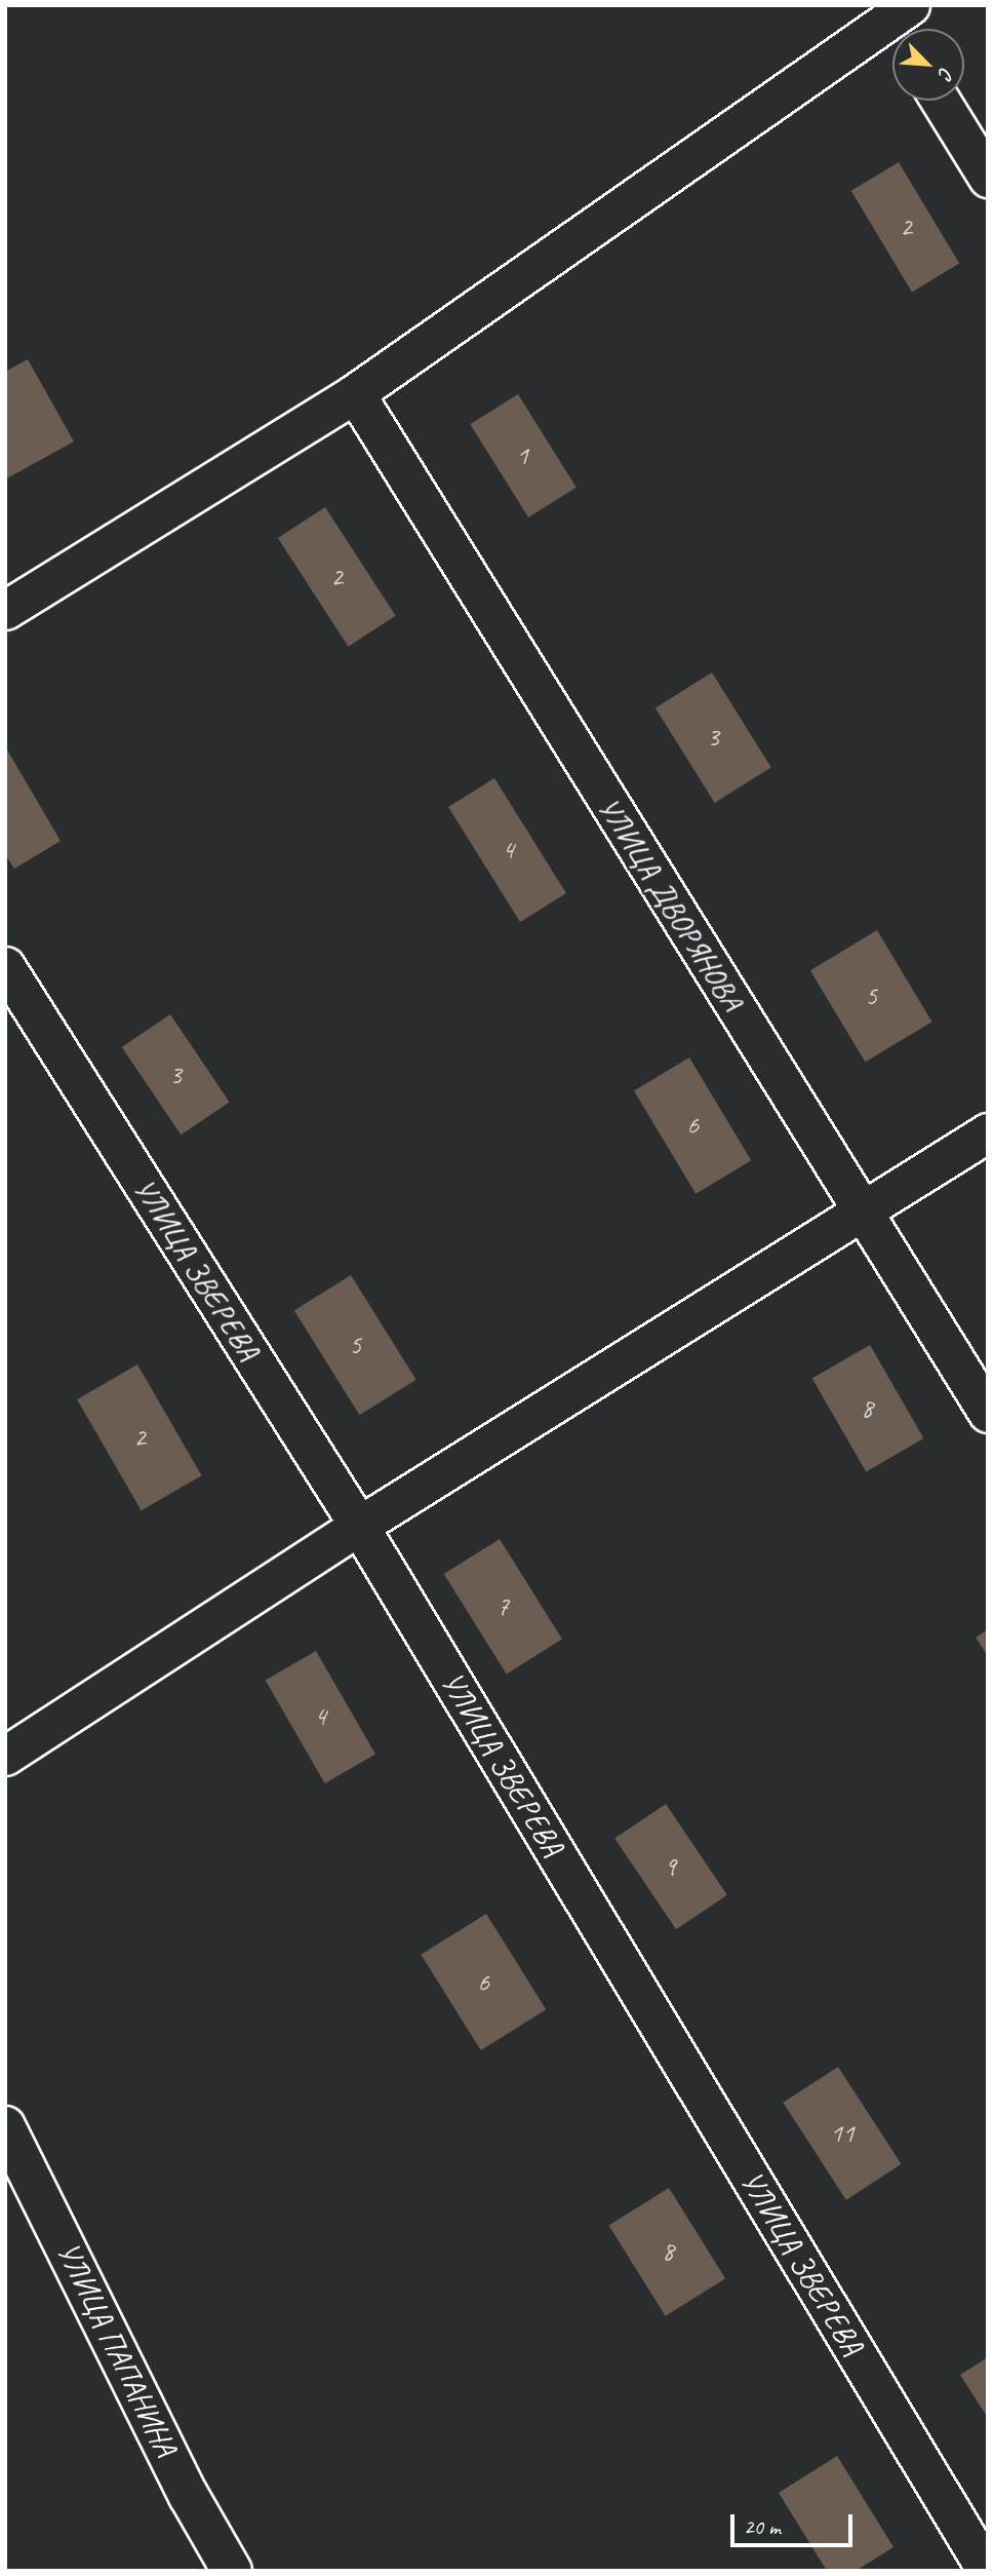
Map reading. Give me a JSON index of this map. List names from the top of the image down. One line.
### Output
{"streets":{"street":["УЛИЦА ДВОРЯНОВА","УЛИЦА ЗВЕРЕВА","УЛИЦА ПАПАНИНА"]},"house_numbers":["2","1","2","3","4","5","3","6","5","8","2","7","4","9","6","11","8"],"scale_bar":"20 m","north":"bottom right"}
